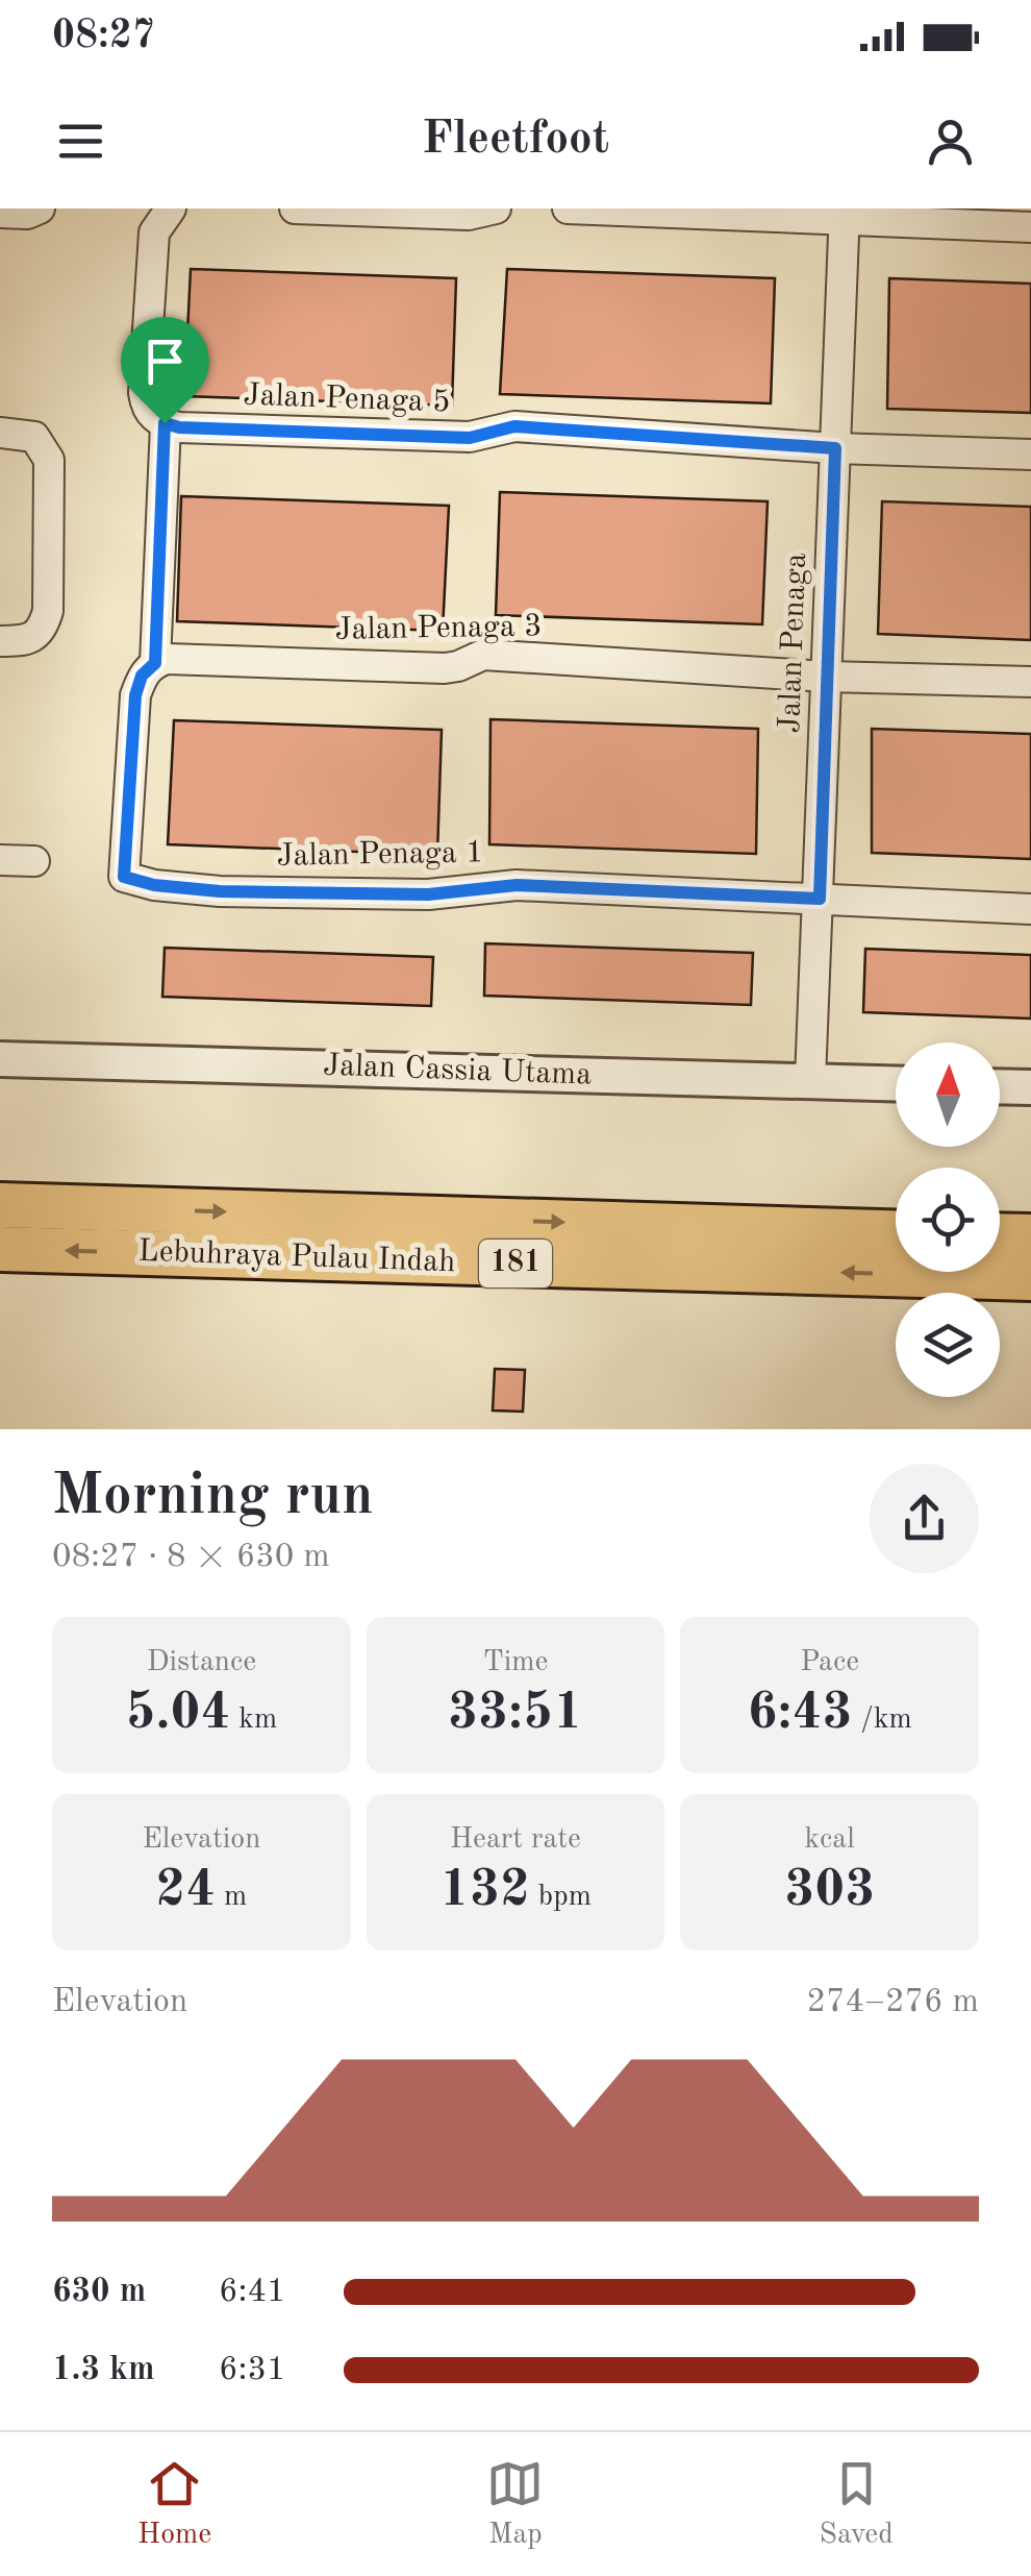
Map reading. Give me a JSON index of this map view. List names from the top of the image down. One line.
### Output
{"streets":{"main road":["Lebuhraya Pulau Indah","181"],"street":["Jalan Penaga 5","Jalan Penaga 3","Jalan Penaga","Jalan Penaga 1","Jalan Cassia Utama"]},"crossings":[["Jalan Penaga 5","Jalan Penaga"],["Jalan Penaga 3","Jalan Penaga"],["Jalan Penaga 3","Jalan Penaga 1"],["Jalan Penaga","Jalan Penaga 1"],["Jalan Penaga","Jalan Cassia Utama"]],"north":"top","page":{"status":"08:27","header":"Fleetfoot","heading":["Morning run","08:27 · 8 × 630 m"],"stats":[["Distance","5.04 km"],["Time","33:51"],["Pace","6:43 /km"],["Elevation","24 m"],["Heart rate","132 bpm"],["kcal","303"]],"chart":["Elevation","274–276 m"],"list":[{"name":"630 m","note":"6:41"},{"name":"1.3 km","note":"6:31"}],"tabs":["Home","Map","Saved"]}}
